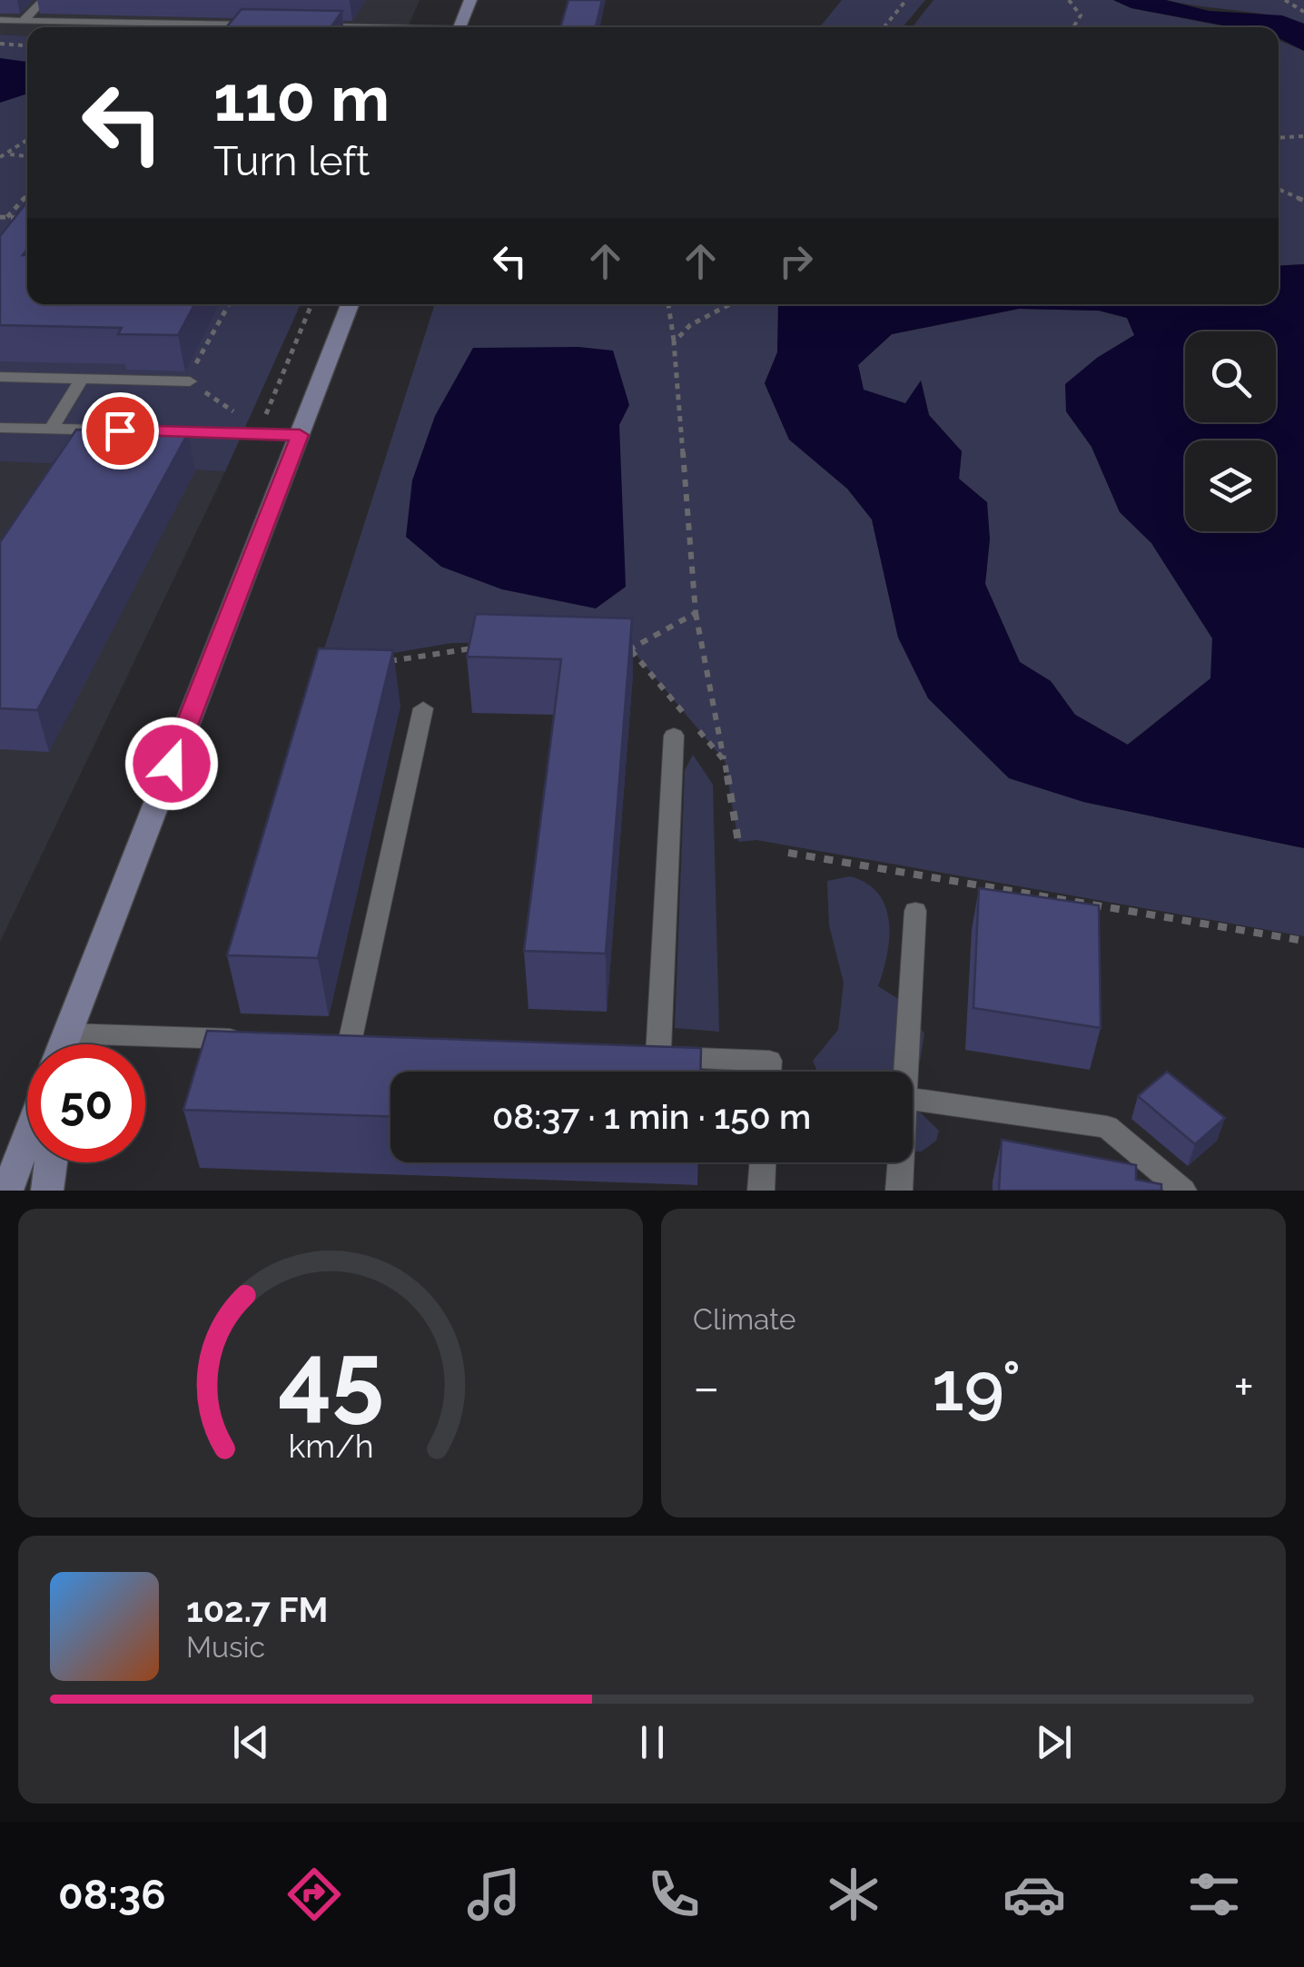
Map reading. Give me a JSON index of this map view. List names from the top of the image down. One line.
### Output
{"page":{"turn":["110 m","Turn left"],"limit":"50","trip":"08:37 · 1 min · 150 m","tile":"Climate","heat":["−","19°","+"],"song":["102.7 FM","Music"],"tabs":"08:36","gauge":["45","km/h"]}}
